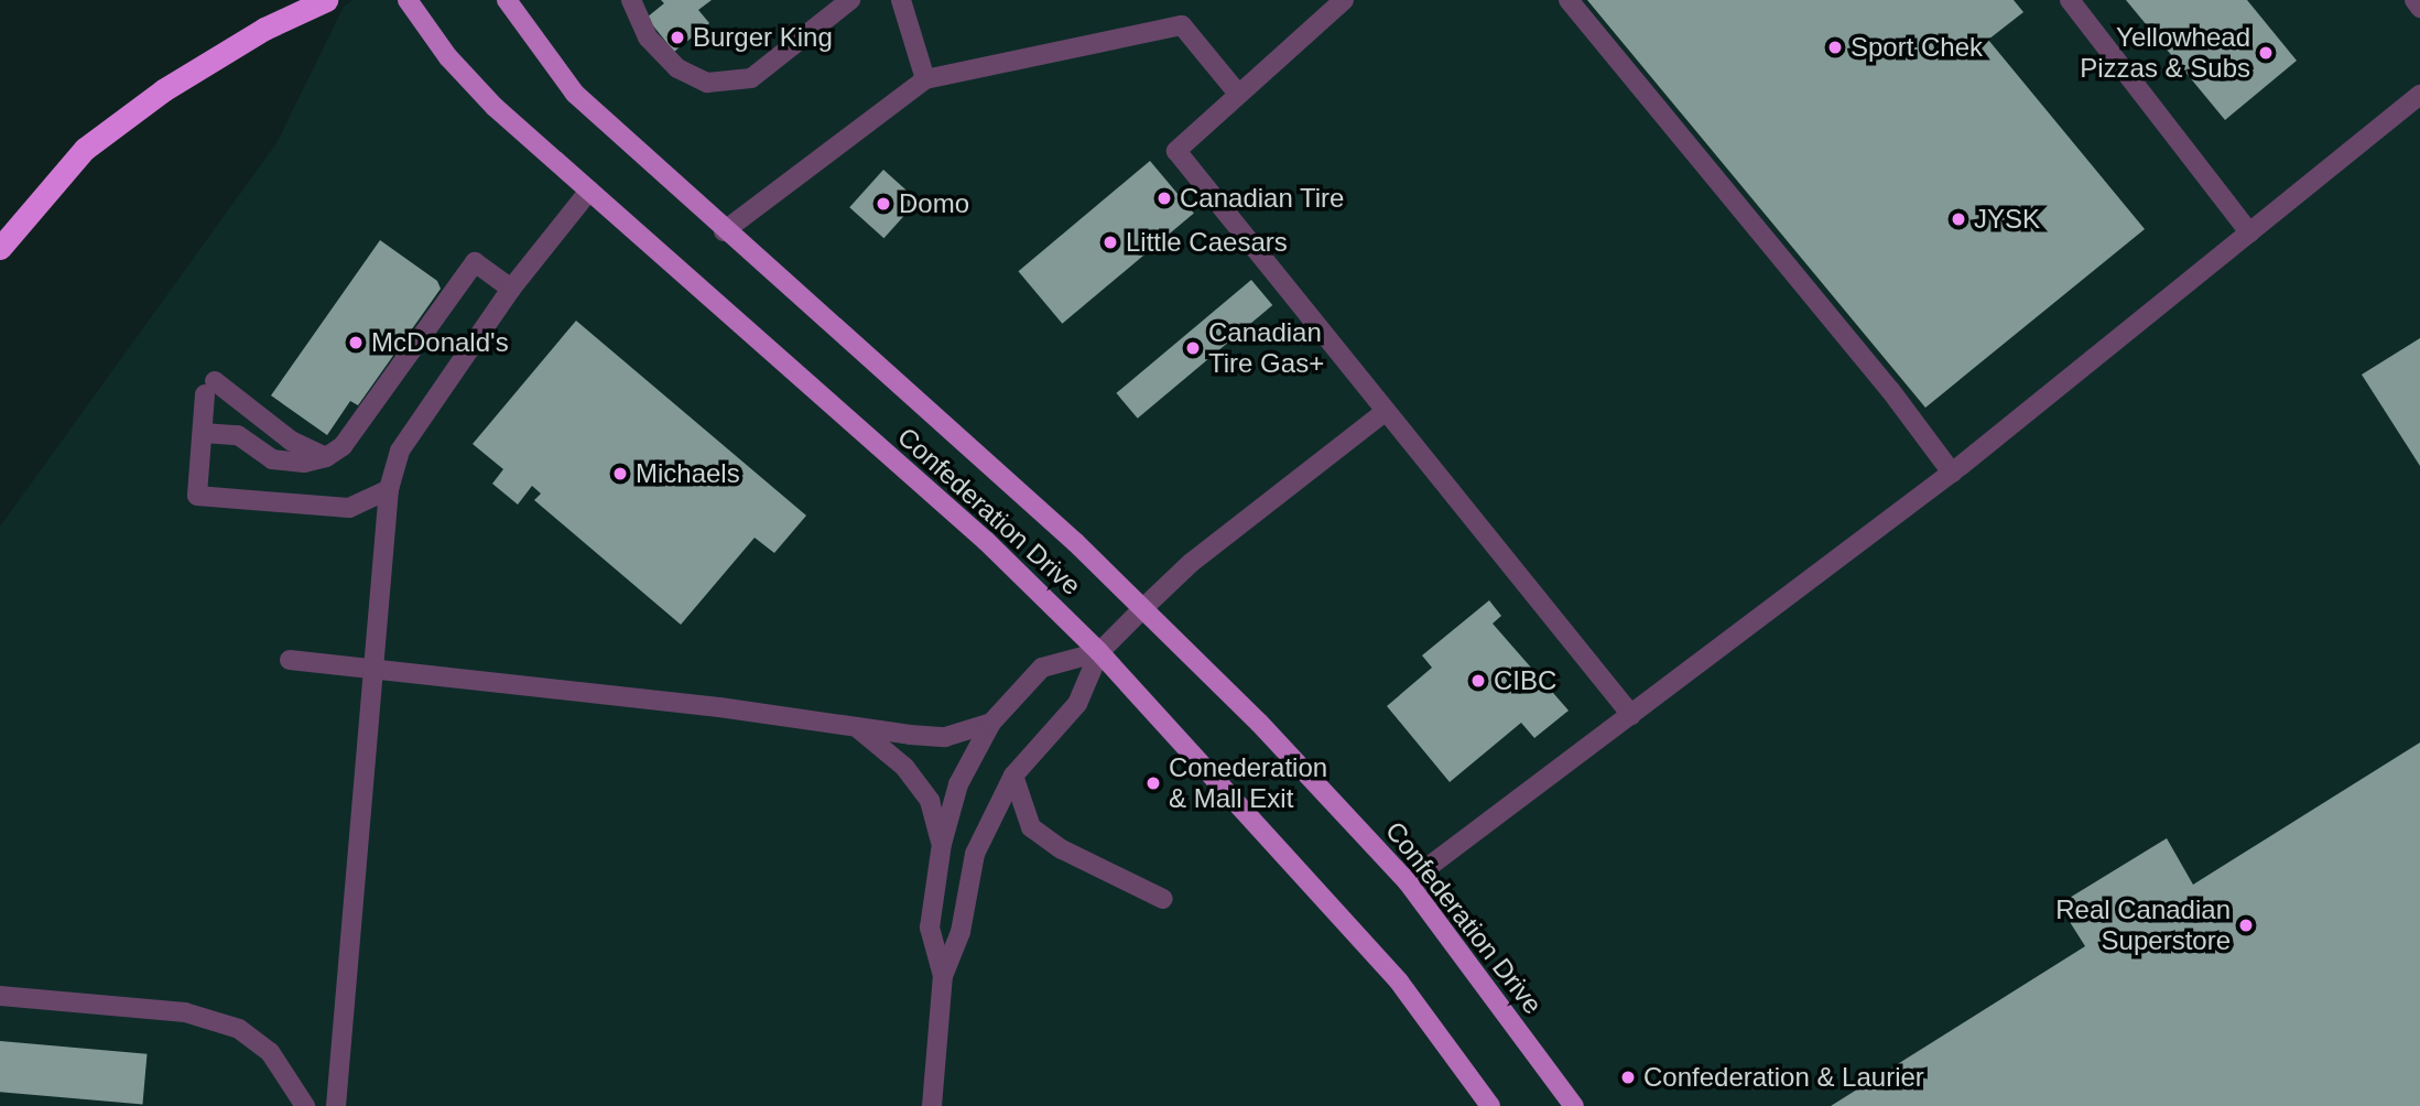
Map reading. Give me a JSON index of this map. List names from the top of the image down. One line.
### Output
{"streets":{"main road":["Confederation Drive"]},"places":["Burger King","Sport Chek","Yellowhead Pizzas & Subs","Canadian Tire","Domo","JYSK","Little Caesars","McDonald's","Canadian Tire Gas+","Michaels","CIBC","Conederation & Mall Exit","Real Canadian Superstore","Confederation & Laurier"]}
